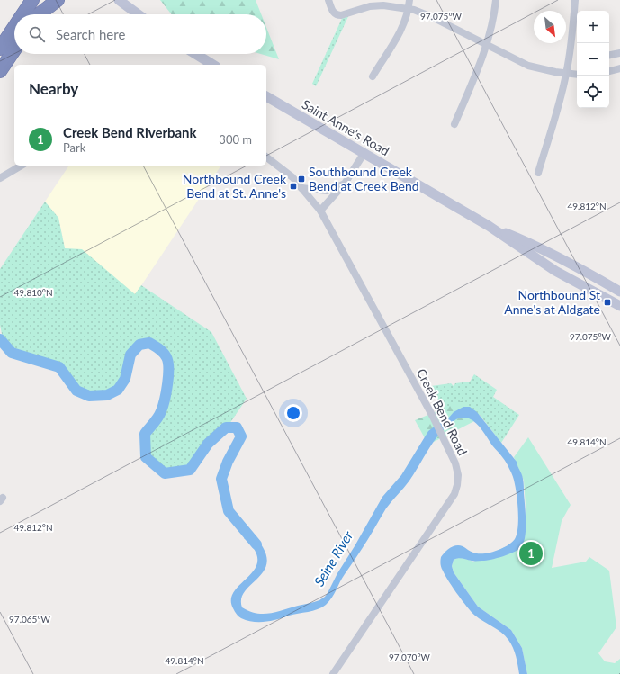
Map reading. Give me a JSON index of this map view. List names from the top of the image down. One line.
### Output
{"streets":{"main road":["Saint Anne's Road"],"street":["Creek Bend Road"]},"water":["Seine River"],"places":{"transit":["Southbound Creek Bend at Creek Bend","Northbound Creek Bend at St. Anne's","Northbound St Anne's at Aldgate"]},"north":"bottom right","page":{"map_buttons":["+","−"],"search":"Search here","heading":"Nearby","list":[{"mark":"1","name":"Creek Bend Riverbank","note":"Park","value":"300 m"}],"pins":"1"},"coordinates":["97.075°W","49.812°N","49.810°N","49.814°N","97.065°W","97.070°W"]}
